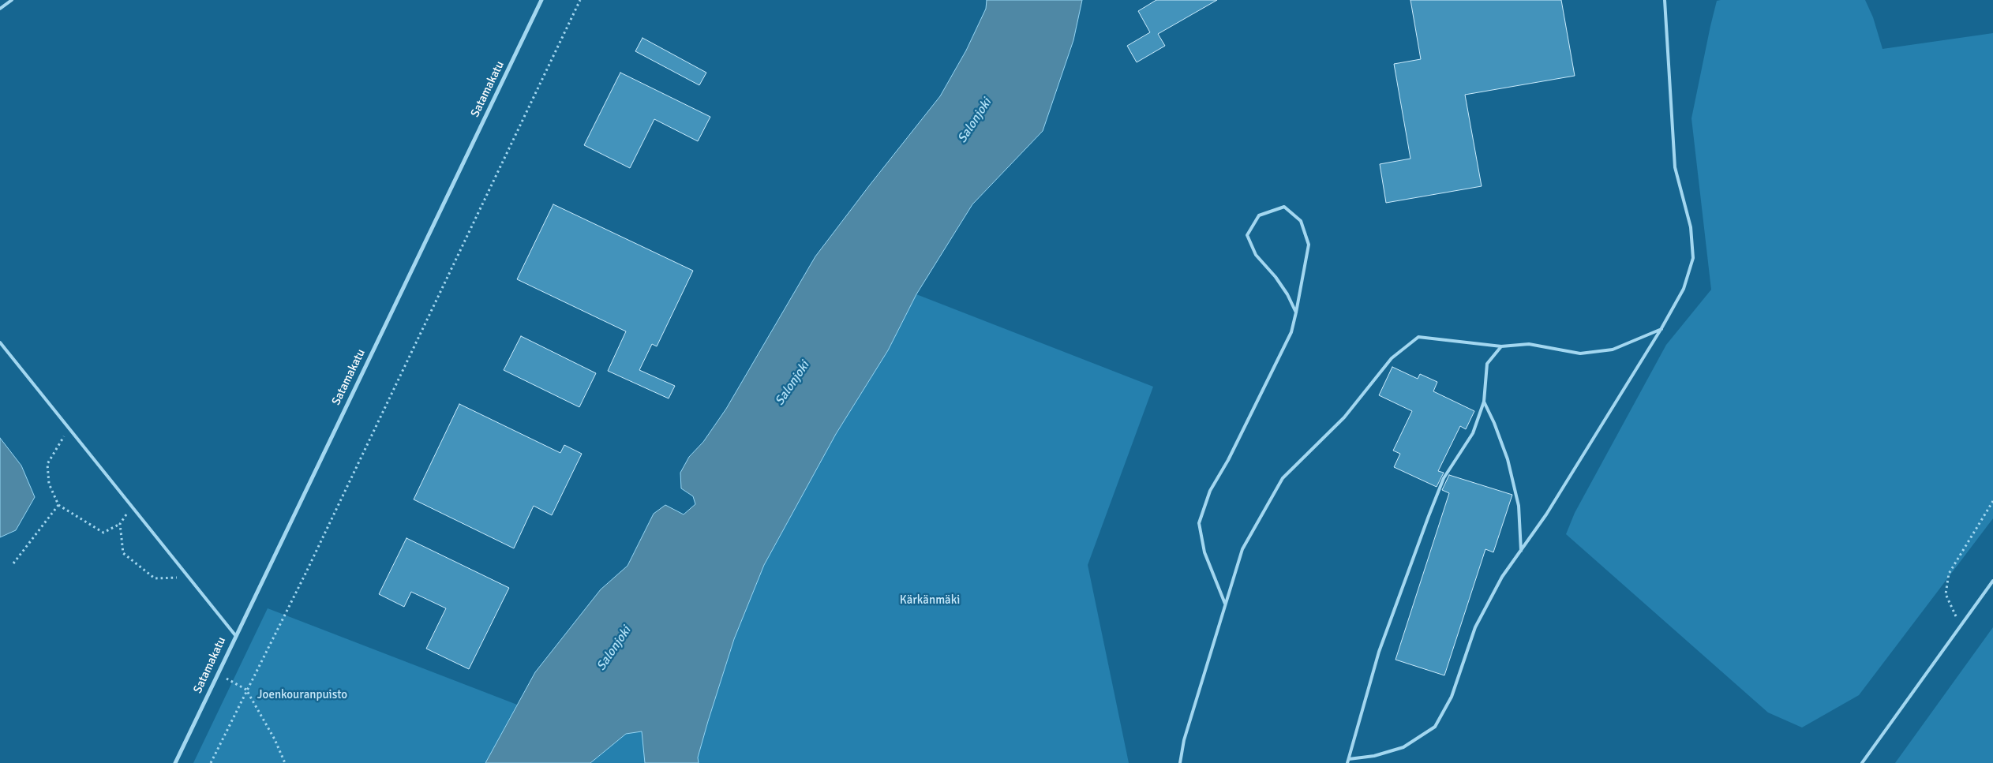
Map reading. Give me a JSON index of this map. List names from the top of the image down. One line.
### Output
{"streets":{"street":["Satamakatu"]},"water":["Salonjoki"],"parks":["Kärkänmäki","Joenkouranpuisto"]}
